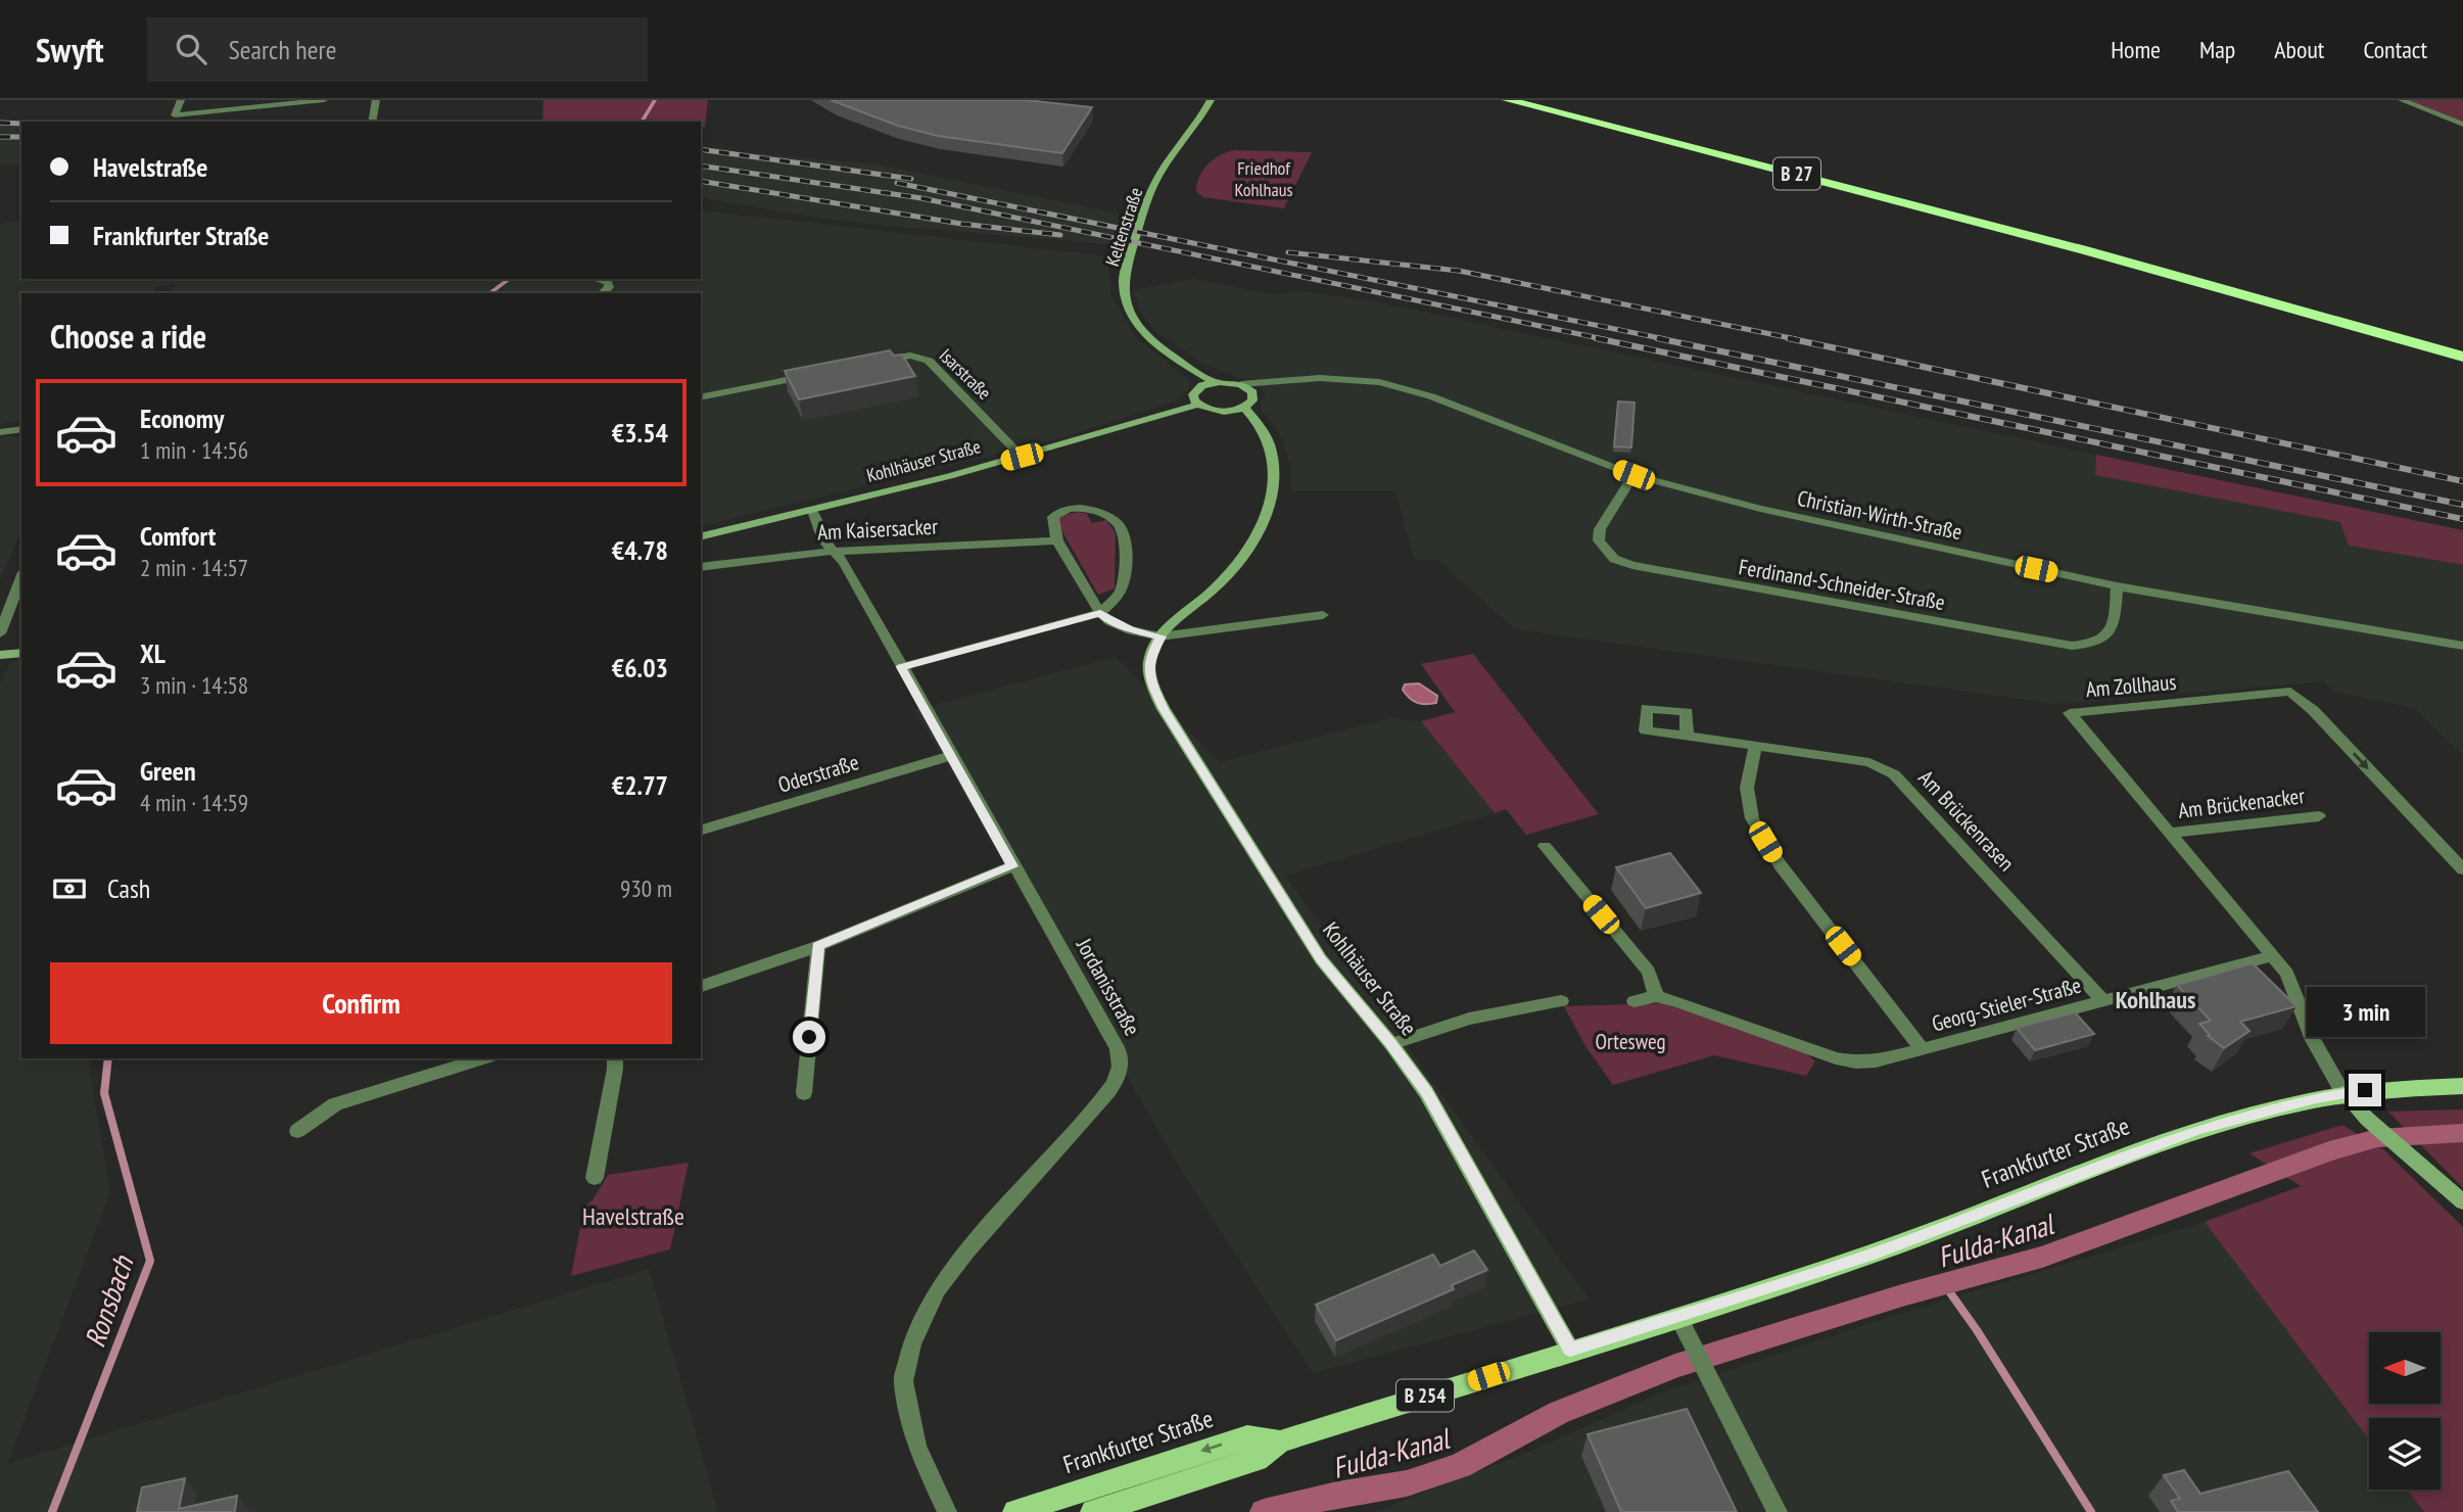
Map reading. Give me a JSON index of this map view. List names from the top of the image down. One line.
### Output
{"streets":{"highway":["B 27"],"main road":["Keltenstraße","Kohlhäuser Straße","Frankfurter Straße","B 254"],"street":["Isarstraße","Christian-Wirth-Straße","Am Kaisersacker","Ferdinand-Schneider-Straße","Am Zollhaus","Oderstraße","Am Brückenacker","Am Brückenrasen","Jordanisstraße","Georg-Stieler-Straße"]},"crossings":[["Isarstraße","Kohlhäuser Straße"],["Kohlhäuser Straße","Jordanisstraße"],["Kohlhäuser Straße","Frankfurter Straße"],["Christian-Wirth-Straße","Ferdinand-Schneider-Straße"],["Am Kaisersacker","Jordanisstraße"],["Am Zollhaus","Am Brückenacker"],["Am Zollhaus","Georg-Stieler-Straße"],["Am Zollhaus","Frankfurter Straße"],["Oderstraße","Jordanisstraße"],["Am Brückenrasen","Georg-Stieler-Straße"]],"districts":["Kohlhaus"],"water":["Fulda-Kanal","Ronsbach"],"parks":["Friedhof Kohlhaus","Ortesweg","Havelstraße"],"north":"left","page":{"header":"Swyft","search":"Search here","nav":["Home","Map","About","Contact"],"banner":["Havelstraße","Frankfurter Straße"],"heading":"Choose a ride","list":[{"name":"Economy","note":"1 min · 14:56","value":"€3.54"},{"name":"Comfort","note":"2 min · 14:57","value":"€4.78"},{"name":"XL","note":"3 min · 14:58","value":"€6.03"},{"name":"Green","note":"4 min · 14:59","value":"€2.77"}],"pay":["Cash","930 m"],"buttons":"Confirm","bubble":"3 min"}}
